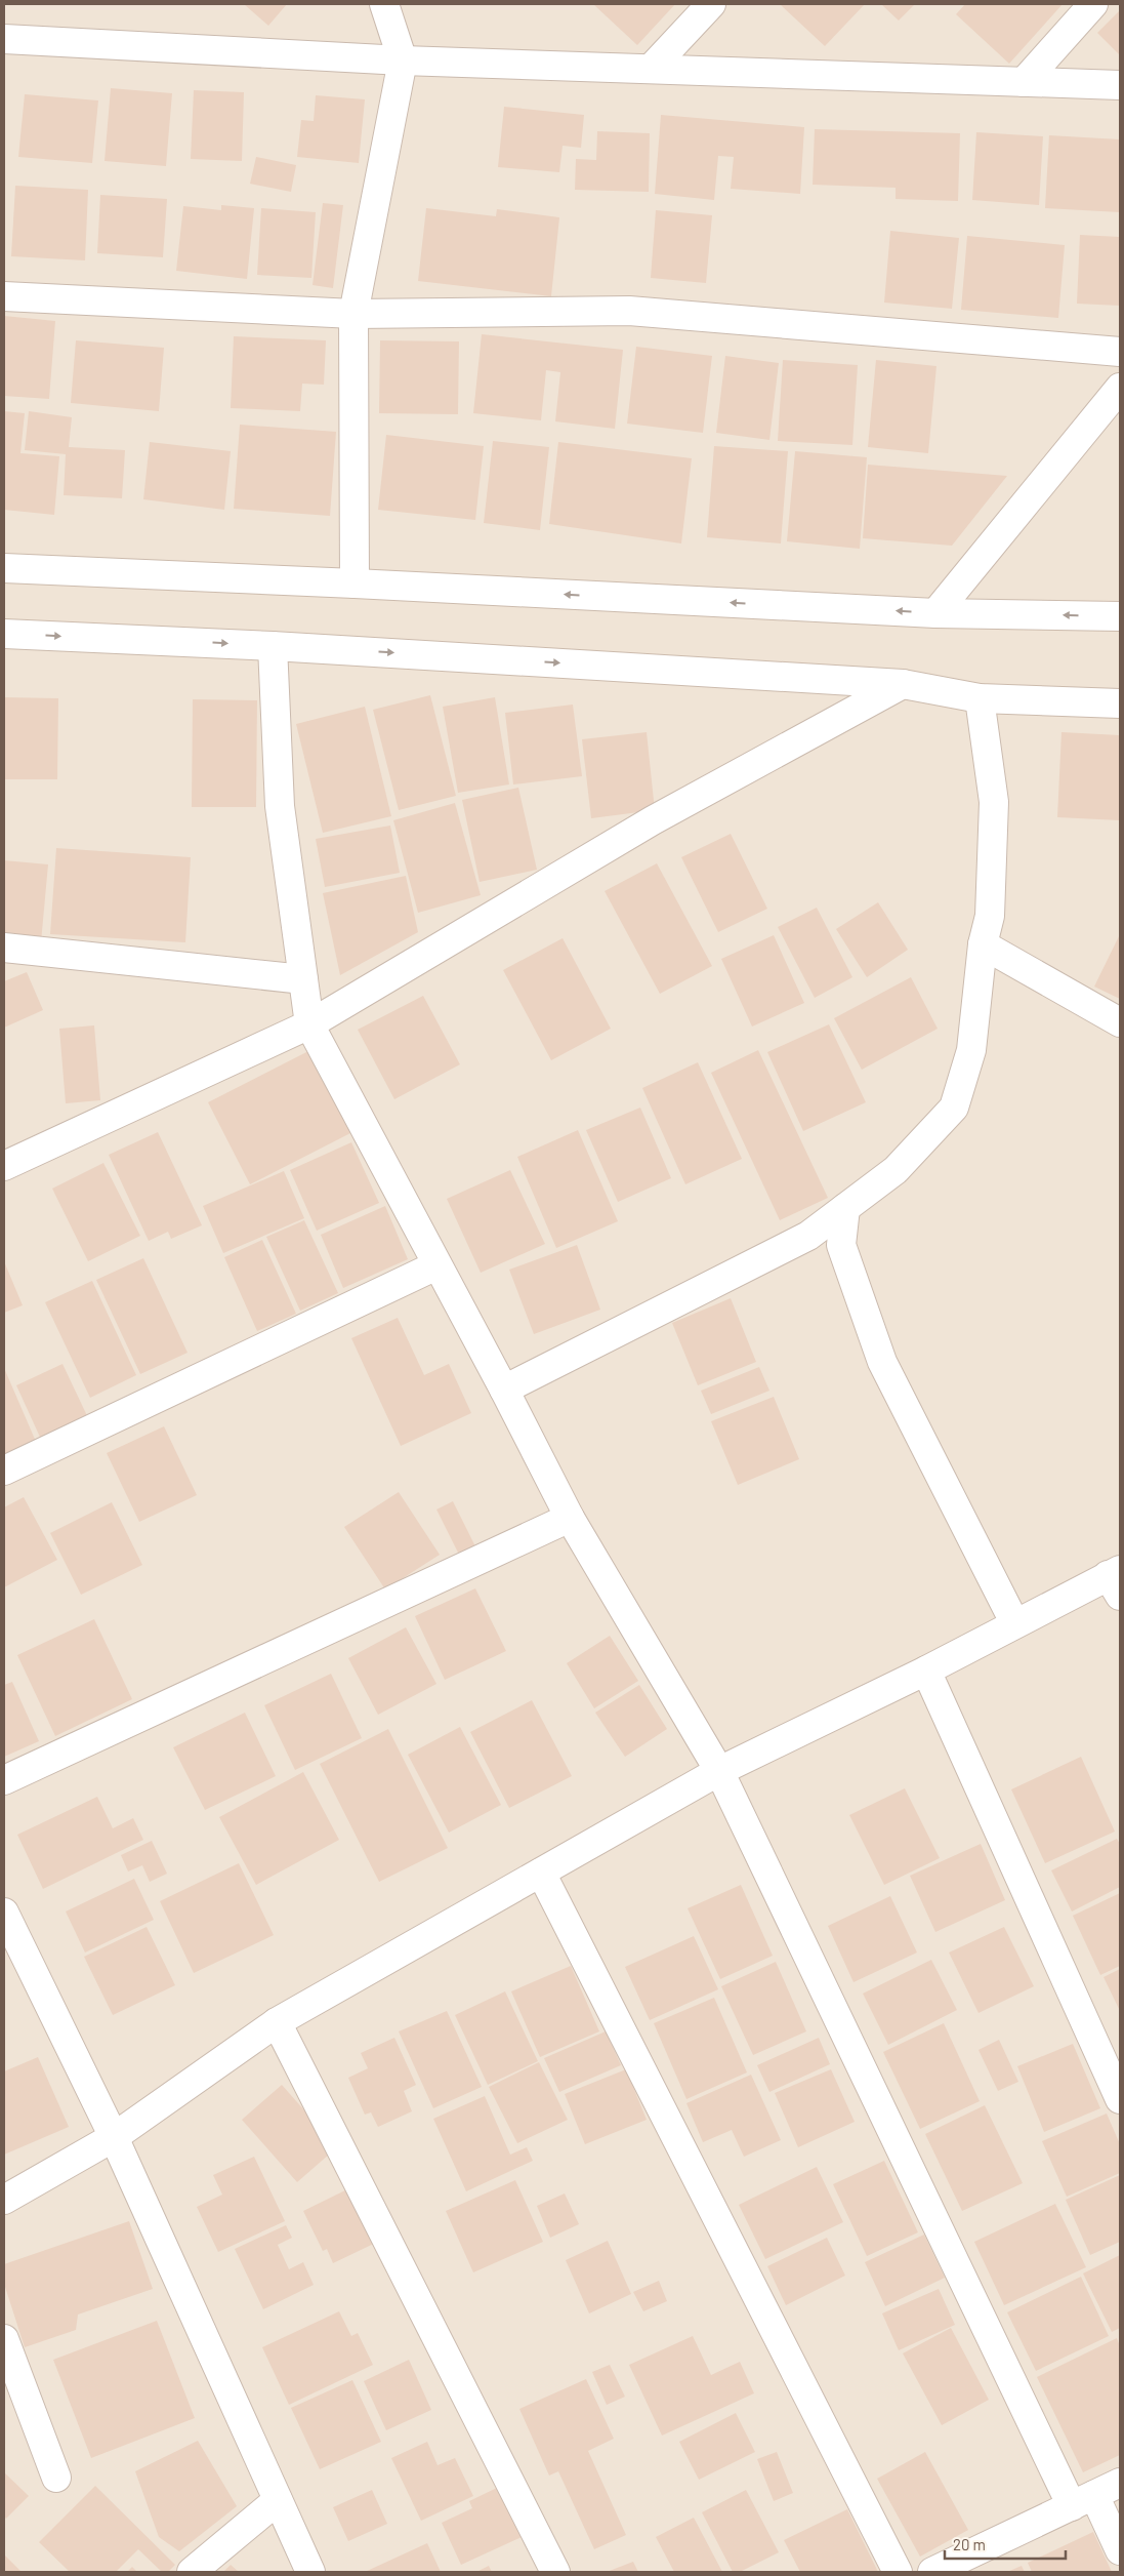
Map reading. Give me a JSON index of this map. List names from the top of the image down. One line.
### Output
{"scale_bar":"20 m"}
